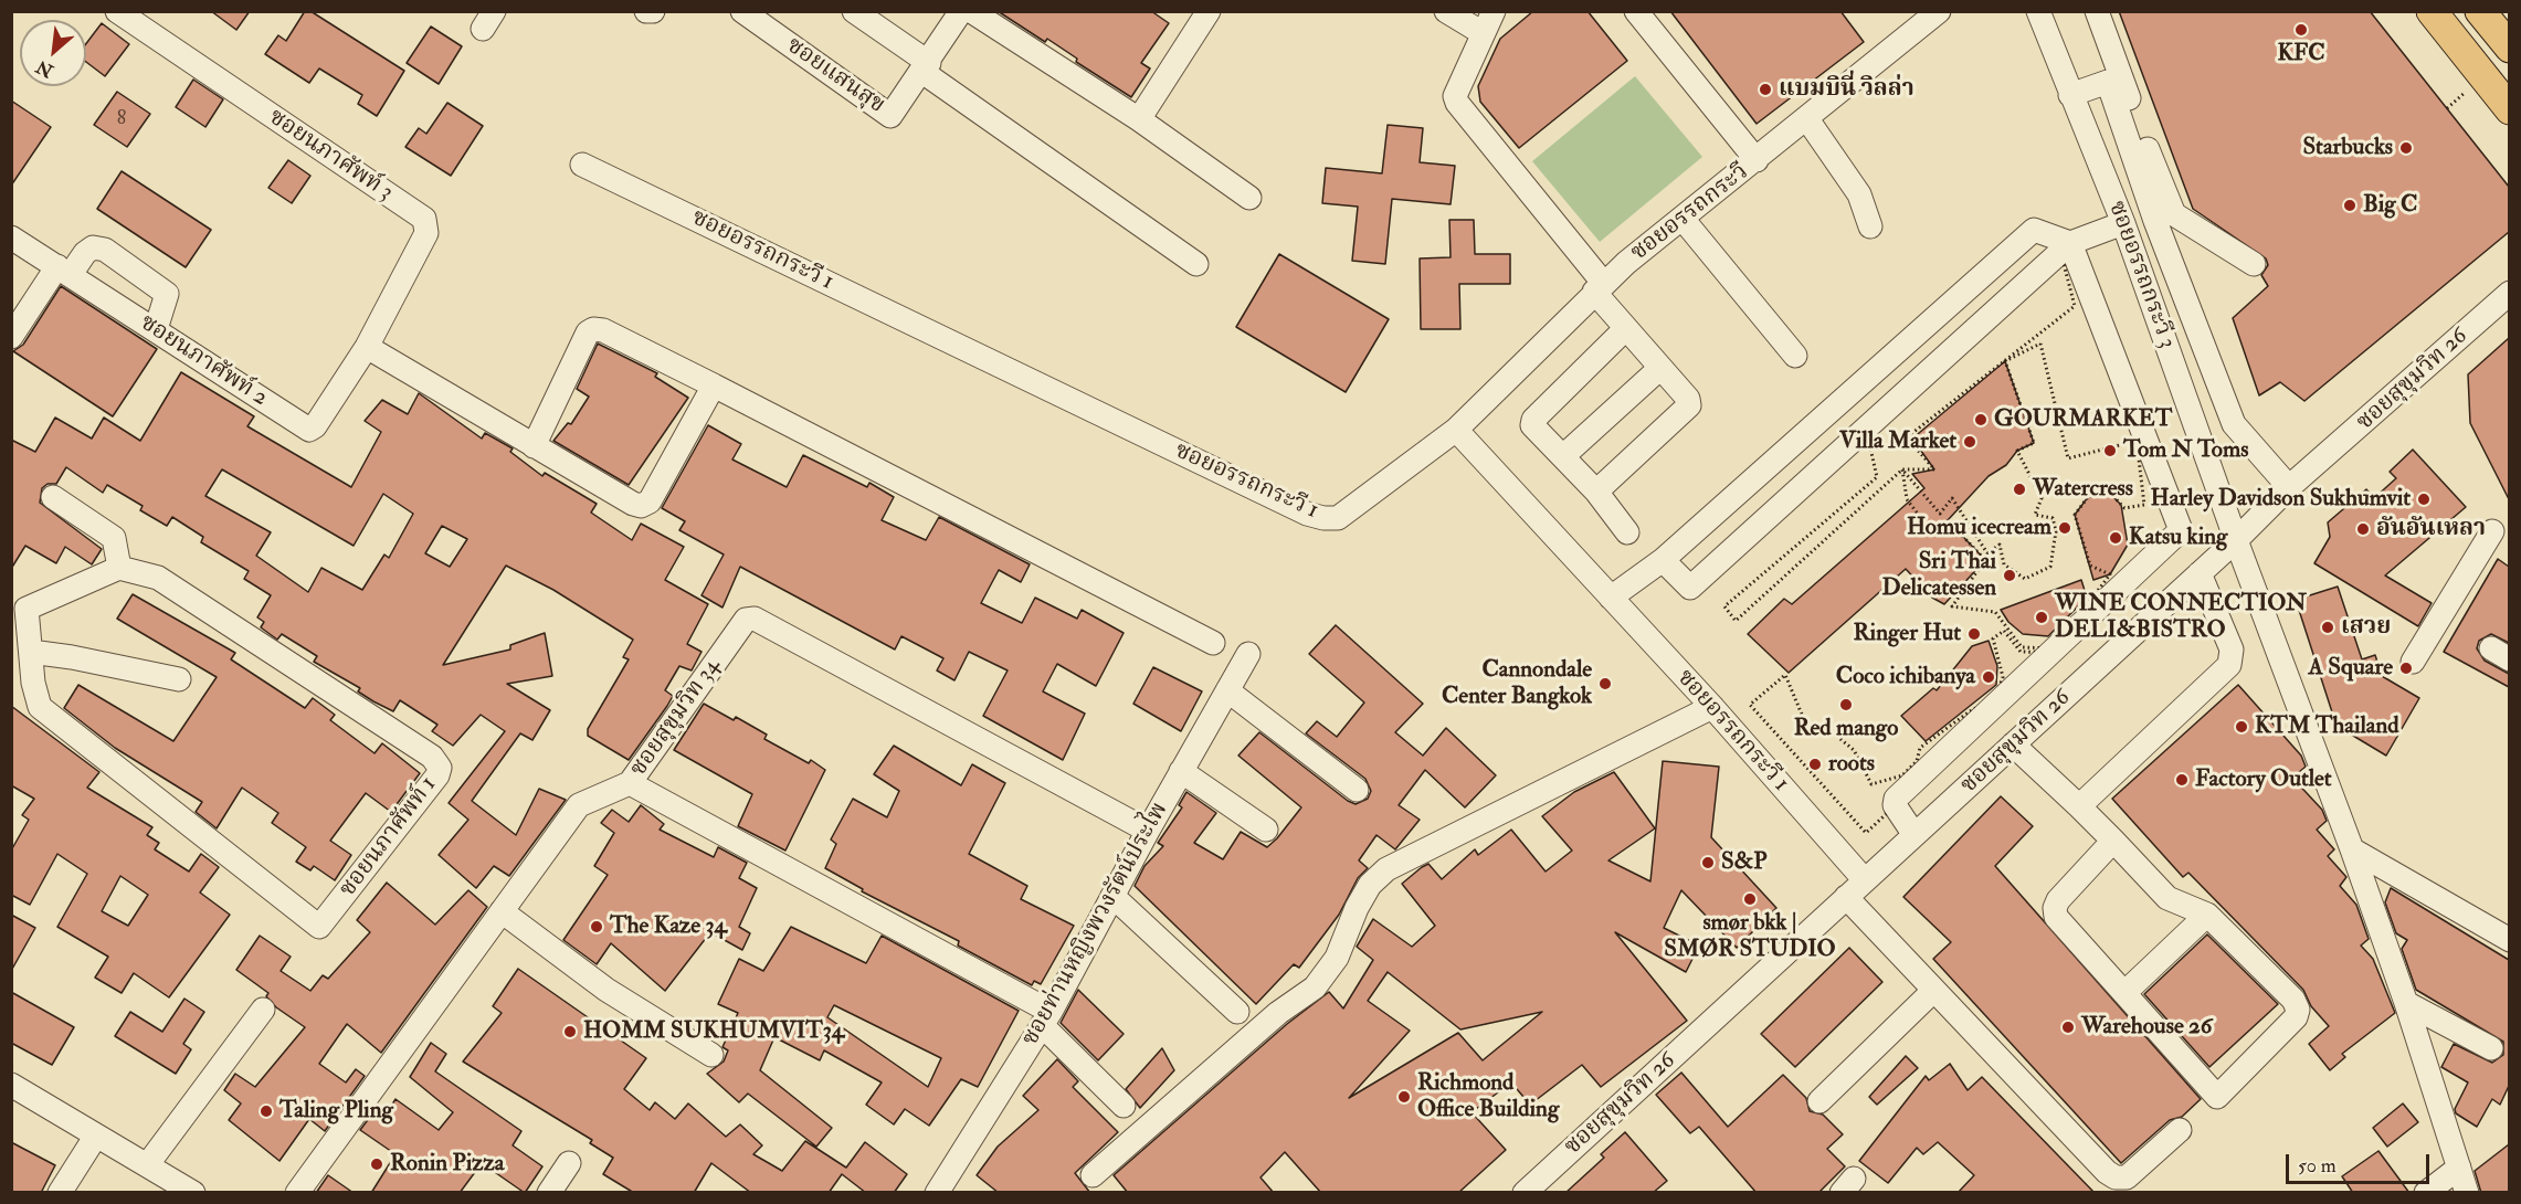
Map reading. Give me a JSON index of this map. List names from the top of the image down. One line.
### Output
{"streets":{"street":["ซอยแสนสุข","ซอยนภาศัพท์ 3","ซอยอรรถกระวี","ซอยอรรถกระวี 1","ซอยอรรถกระวี 3","ซอยนภาศัพท์ 2","ซอยสุขุมวิท 26","ซอยสุขุมวิท 34","ซอยนภาศัพท์ 1","ซอยท่านหญิงพวงรัตน์ประไพ"]},"crossings":[["ซอยนภาศัพท์ 3","ซอยนภาศัพท์ 2"],["ซอยอรรถกระวี","ซอยอรรถกระวี 1"],["ซอยอรรถกระวี 1","ซอยสุขุมวิท 26"],["ซอยอรรถกระวี 3","ซอยสุขุมวิท 26"],["ซอยสุขุมวิท 34","ซอยท่านหญิงพวงรัตน์ประไพ"]],"places":["KFC","แบมบินี่ วิลล่า","Starbucks","Big C","GOURMARKET","Villa Market","Tom N Toms","Watercress","Harley Davidson Sukhumvit","Homu icecream","อันอันเหลา","Katsu king","Sri Thai Delicatessen","WINE CONNECTION DELI&BISTRO","เสวย","Ringer Hut","A Square","Coco ichibanya","Cannondale Center Bangkok","Red mango","KTM Thailand","roots","Factory Outlet","S&P","smør bkk | SMØR STUDIO","The Kaze 34","Warehouse 26","HOMM SUKHUMVIT34","Richmond Office Building","Taling Pling","Ronin Pizza"],"house_numbers":["8"],"scale_bar":"50 m","north":"bottom left"}
